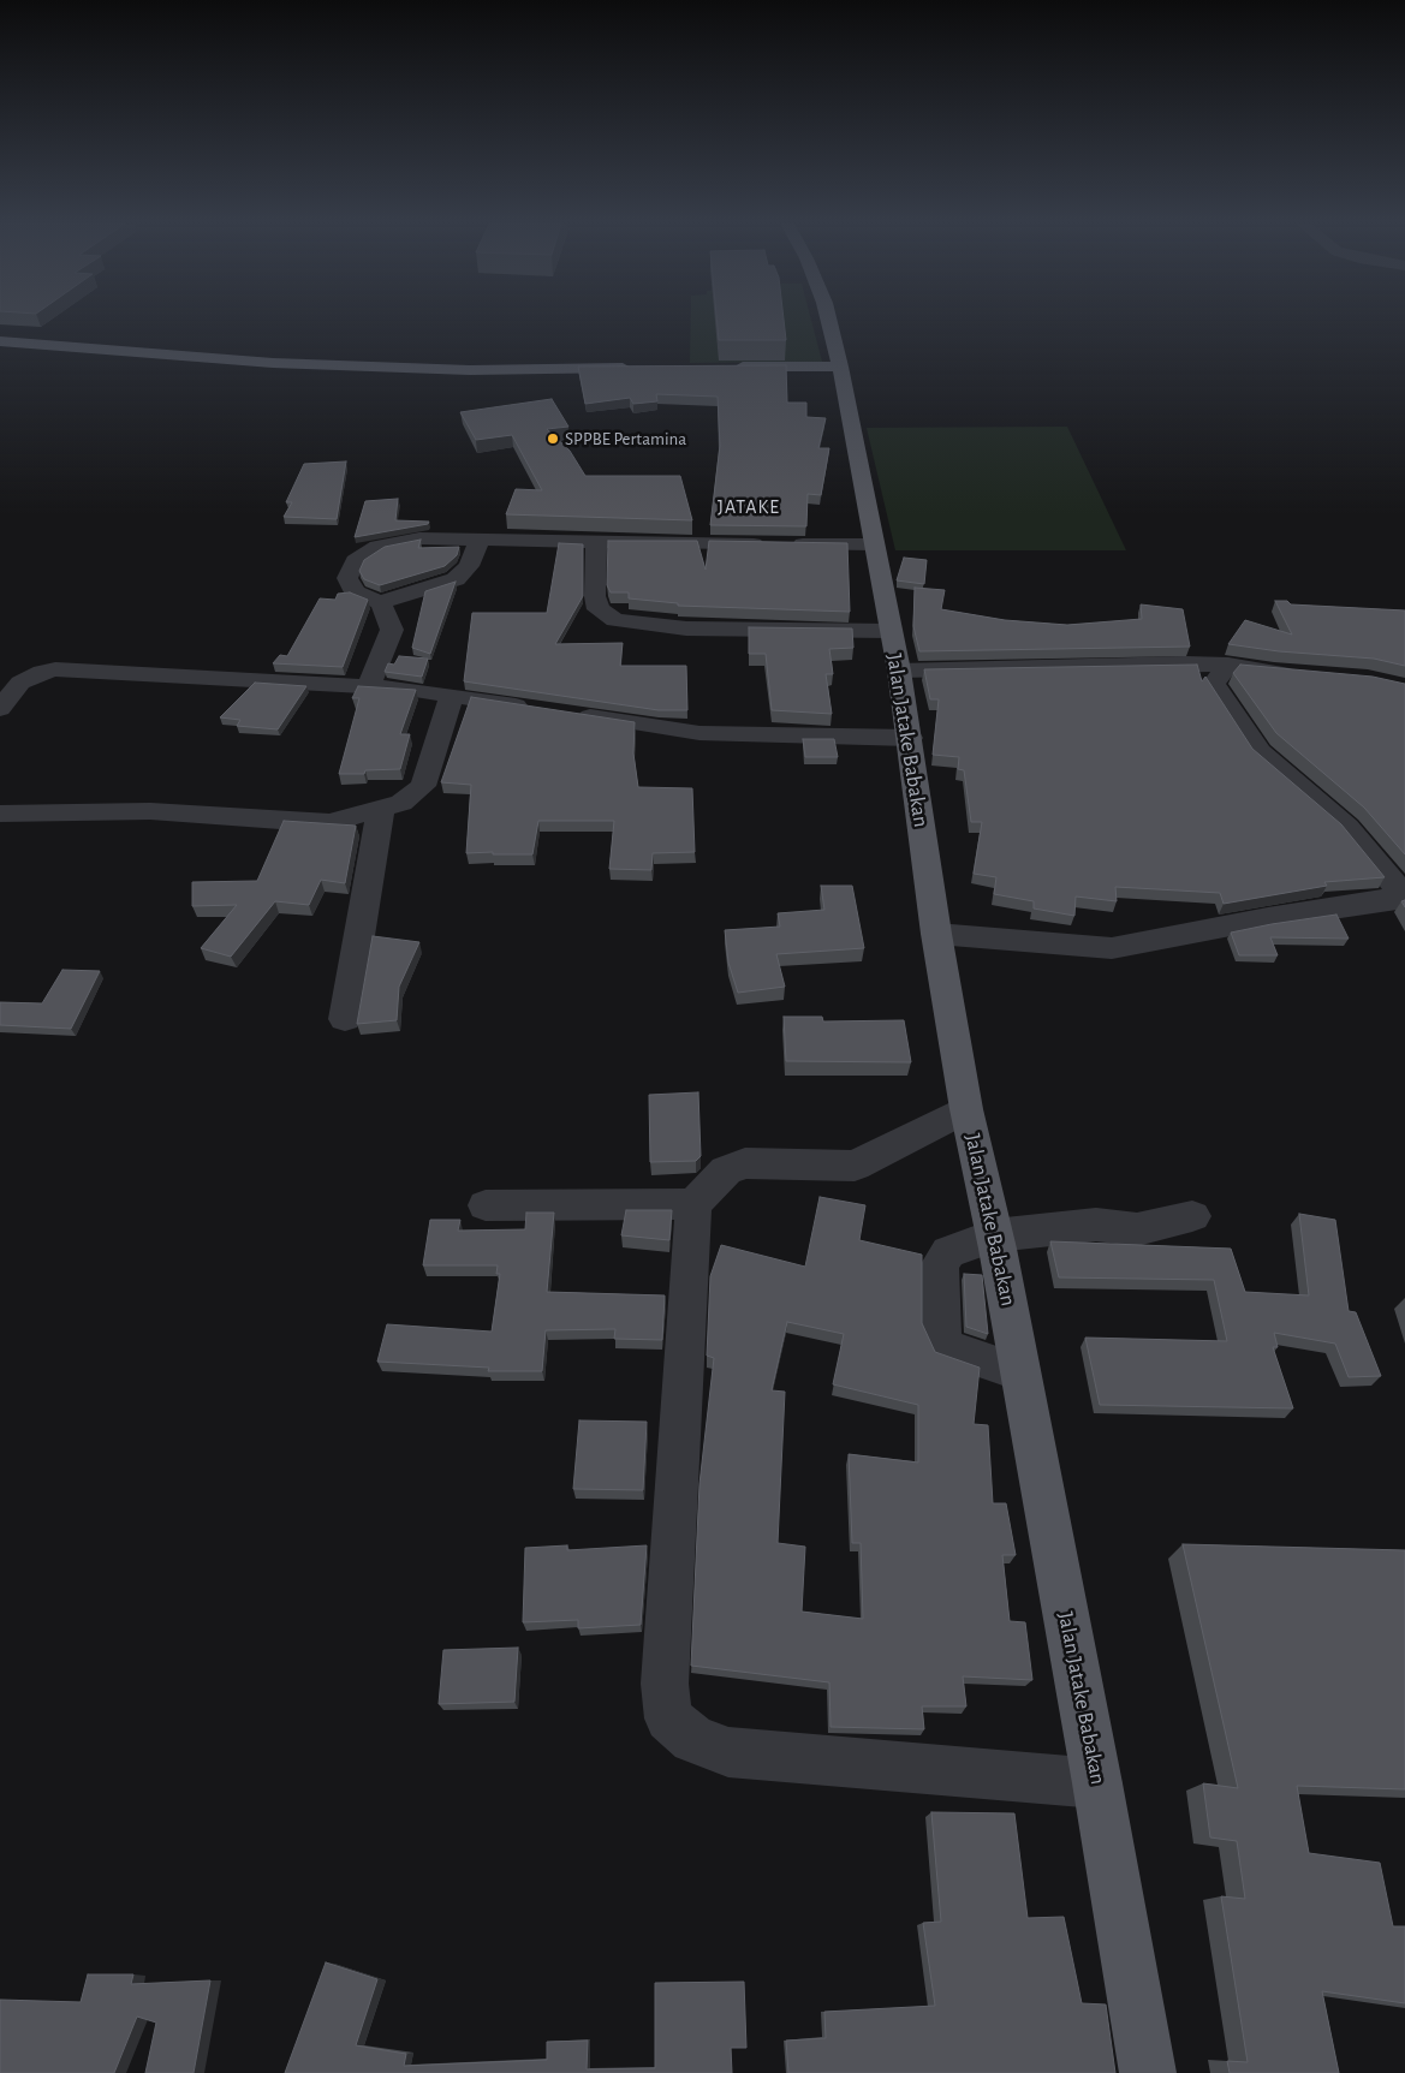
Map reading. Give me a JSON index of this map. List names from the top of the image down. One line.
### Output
{"streets":{"main road":["Jalan Jatake Babakan"]},"districts":["JATAKE"],"places":["SPPBE Pertamina"]}
